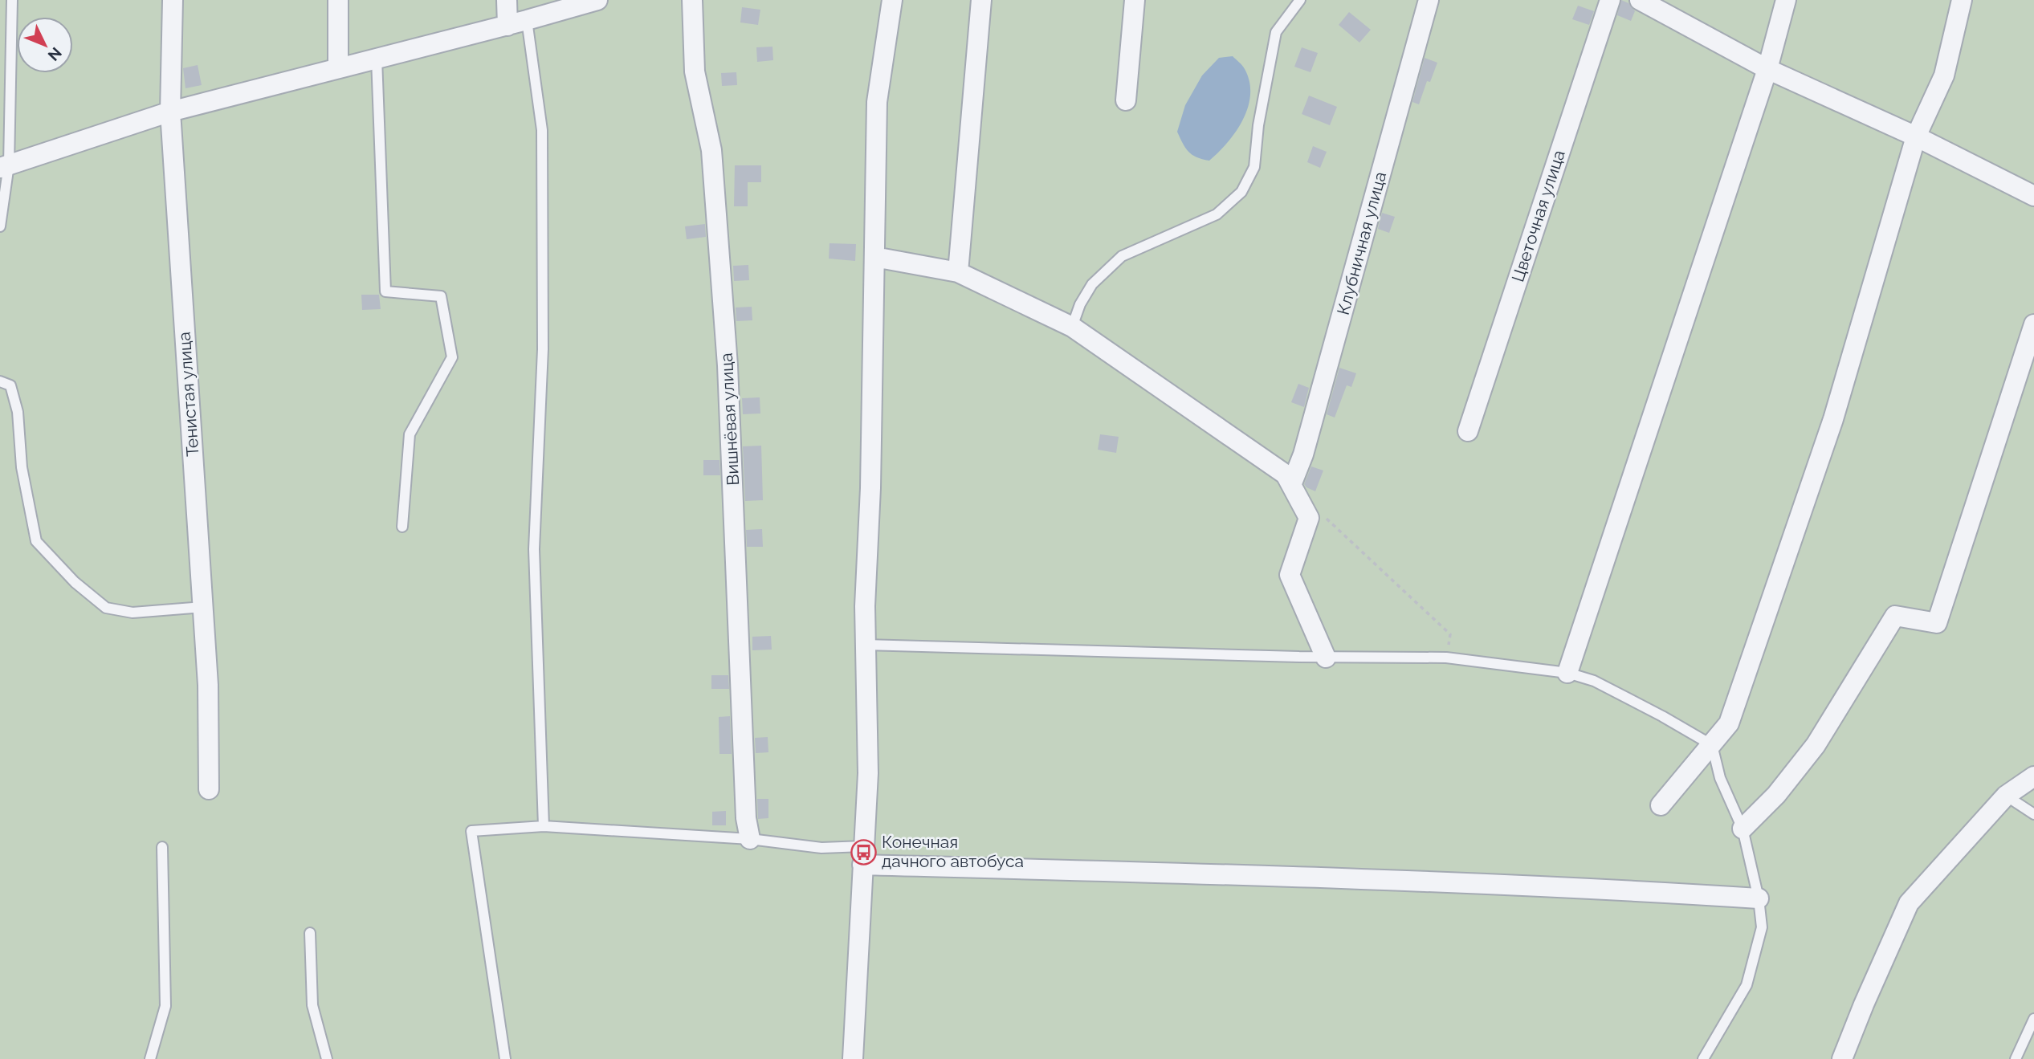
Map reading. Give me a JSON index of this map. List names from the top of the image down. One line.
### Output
{"streets":{"street":["Цветочная улица","Клубничная улица","Тенистая улица","Вишнёвая улица"]},"places":{"bus stop":["Конечная дачного автобуса"]},"north":"bottom right"}
